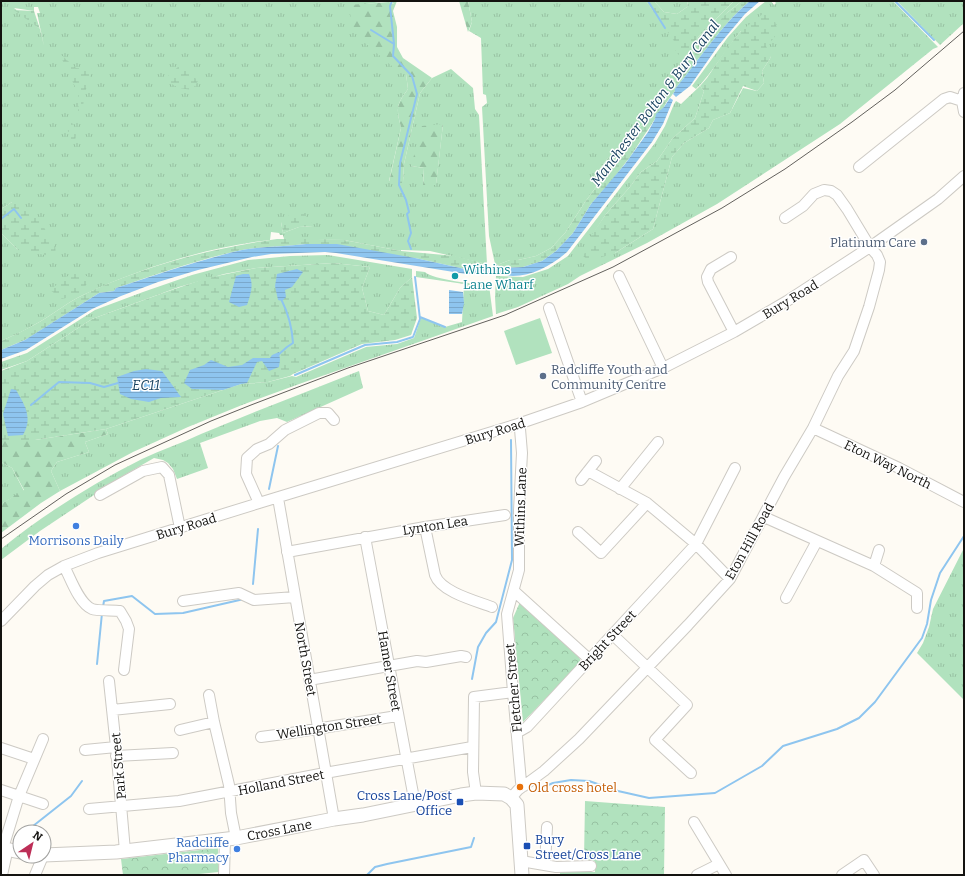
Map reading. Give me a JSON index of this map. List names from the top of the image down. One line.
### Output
{"streets":{"main road":["Cross Lane"],"street":["Bury Road","Eton Way North","Withins Lane","Lynton Lea","Eton Hill Road","Bright Street","North Street","Hamer Street","Fletcher Street","Wellington Street","Park Street","Holland Street"]},"crossings":[["Bury Road","Withins Lane"],["Bury Road","Eton Hill Road"],["Bury Road","North Street"],["Eton Way North","Eton Hill Road"],["Withins Lane","Fletcher Street"],["Lynton Lea","North Street"],["Lynton Lea","Hamer Street"],["Eton Hill Road","Fletcher Street"],["Eton Hill Road","Cross Lane"],["Bright Street","Fletcher Street"],["North Street","Wellington Street"],["North Street","Holland Street"],["North Street","Cross Lane"],["Hamer Street","Wellington Street"],["Hamer Street","Holland Street"],["Hamer Street","Cross Lane"],["Park Street","Holland Street"],["Park Street","Cross Lane"]],"water":["Manchester Bolton & Bury Canal","EC11"],"places":{"other":["Platinum Care","Withins Lane Wharf","Radcliffe Youth and Community Centre","Morrisons Daily","Old cross hotel","Radcliffe Pharmacy"],"transit":["Cross Lane/Post Office","Bury Street/Cross Lane"]},"north":"top right"}
